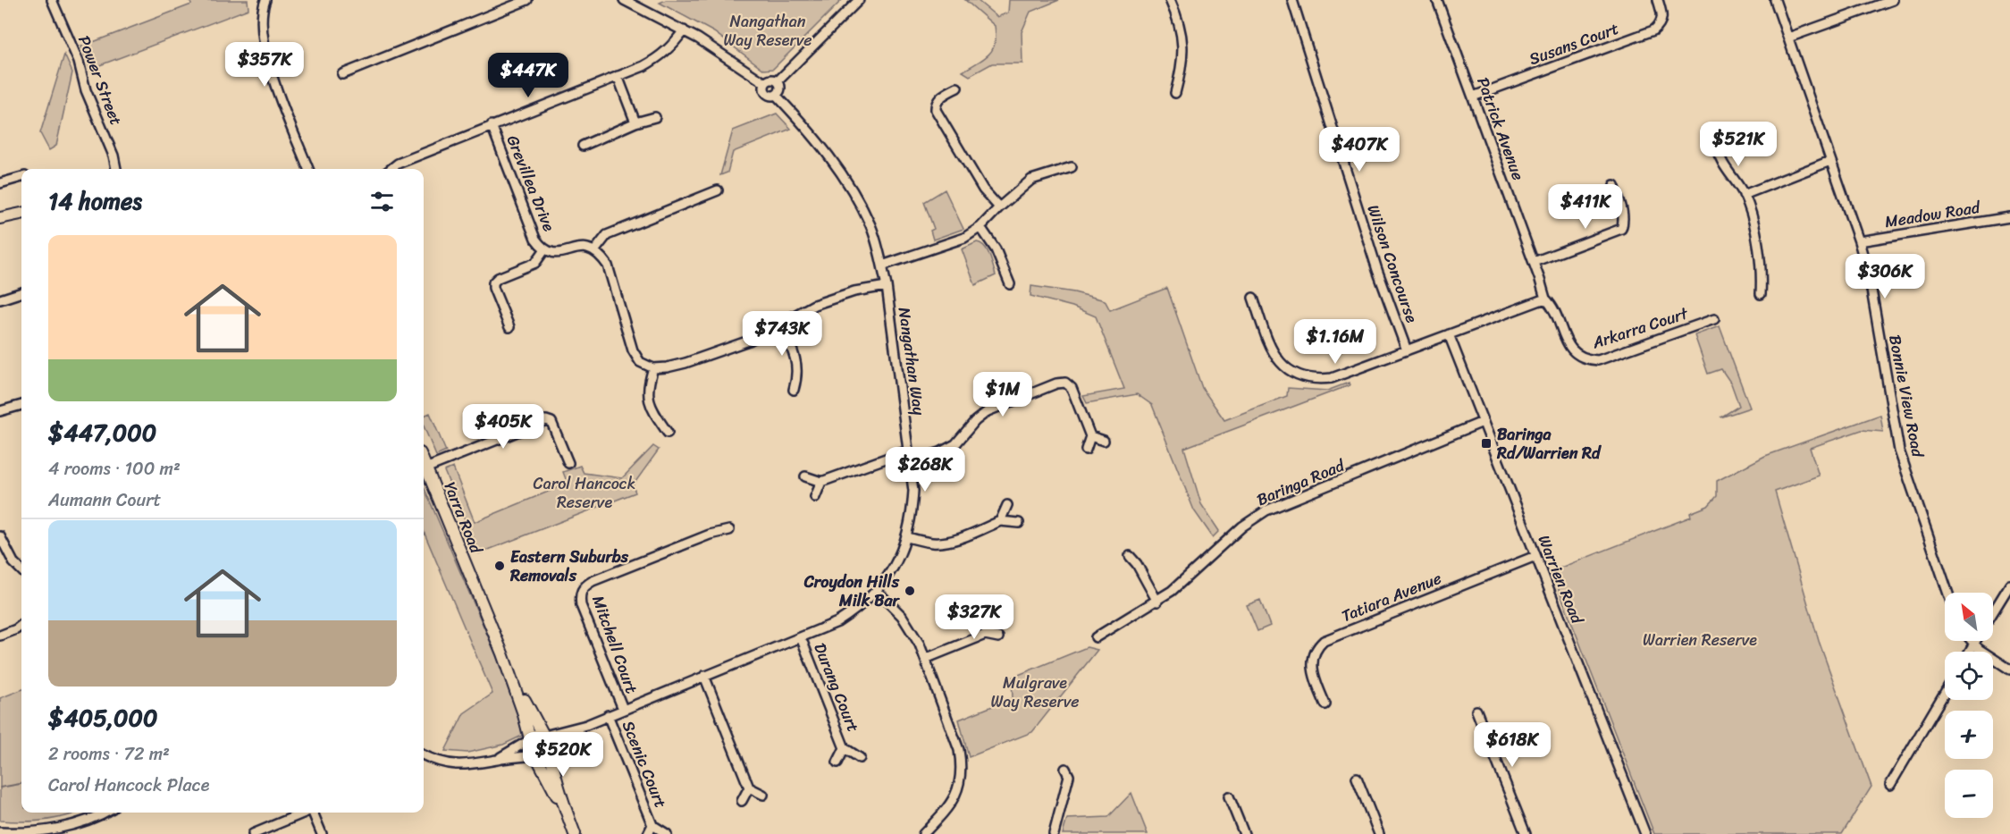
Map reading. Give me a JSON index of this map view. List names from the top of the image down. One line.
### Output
{"streets":{"main road":["Yarra Road"],"street":["Susans Court","Power Street","Patrick Avenue","Grevillea Drive","Meadow Road","Wilson Concourse","Arkarra Court","Nangathan Way","Bonnie View Road","Baringa Road","Warrien Road","Tatiara Avenue","Mitchell Court","Durang Court","Scenic Court"]},"crossings":[["Susans Court","Patrick Avenue"],["Patrick Avenue","Arkarra Court"],["Meadow Road","Bonnie View Road"],["Nangathan Way","Yarra Road"],["Nangathan Way","Mitchell Court"],["Nangathan Way","Durang Court"],["Nangathan Way","Scenic Court"],["Baringa Road","Warrien Road"],["Warrien Road","Tatiara Avenue"]],"parks":["Nangathan Way Reserve","Carol Hancock Reserve","Warrien Reserve","Mulgrave Way Reserve"],"places":{"transit":["Baringa Rd/Warrien Rd"],"other":["Eastern Suburbs Removals","Croydon Hills Milk Bar"]},"north":"top left","page":{"price":["$357K","$447K","$521K","$407K","$411K","$306K","$743K","$1.16M","$1M","$405K","$268K","$327K","$618K","$520K"],"heading":"14 homes","list":[{"name":"$447,000","note":"4 rooms · 100 m² · Aumann Court"},{"name":"$405,000","note":"2 rooms · 72 m² · Carol Hancock Place"}],"map_buttons":["+","−"]}}
